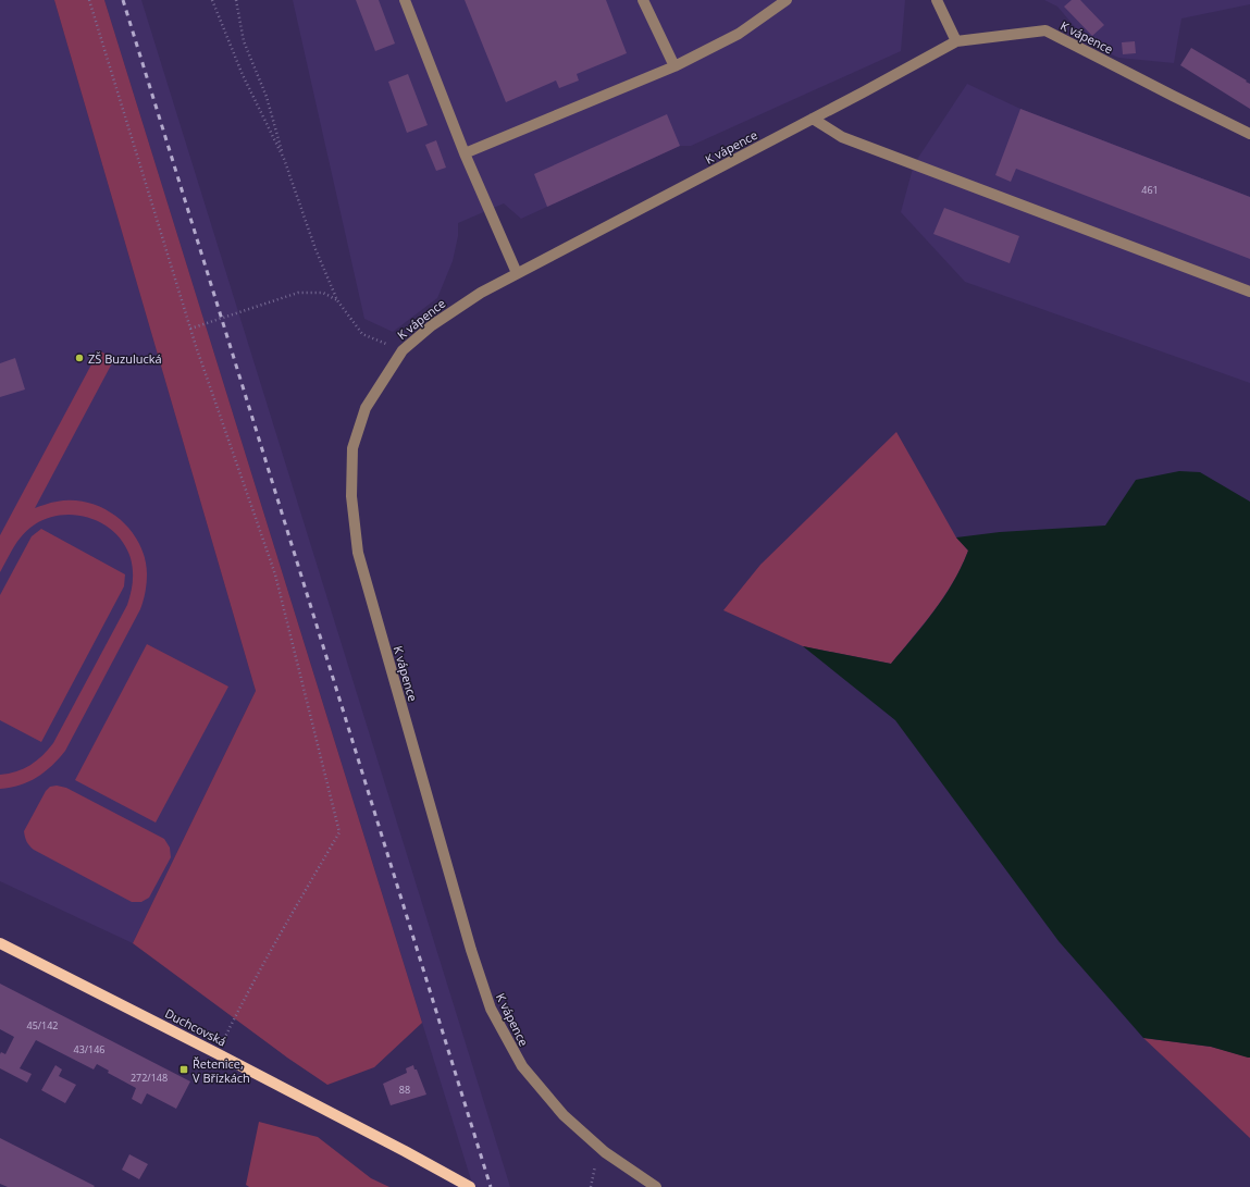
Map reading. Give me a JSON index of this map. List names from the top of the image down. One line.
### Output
{"streets":{"main road":["Duchcovská"],"street":["K vápence"]},"places":{"other":["ZŠ Buzulucká"],"transit":["Řetenice, V Břízkách"]},"house_numbers":["461","45/142","43/146","272/148","88"]}
